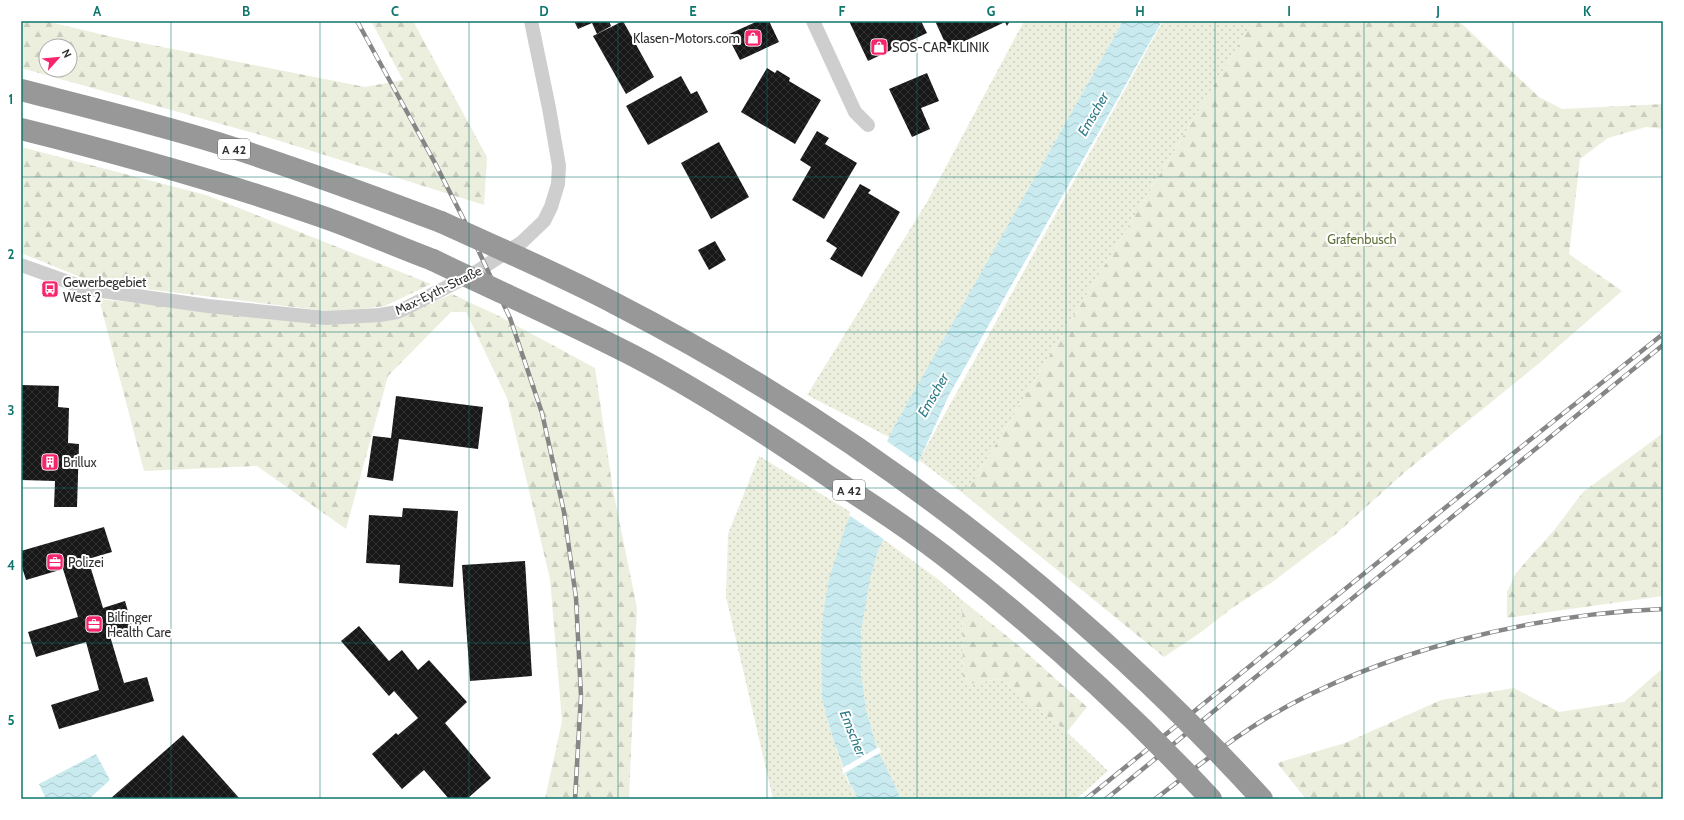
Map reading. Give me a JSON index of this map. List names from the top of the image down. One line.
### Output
{"streets":{"highway":["A 42"],"street":["Max-Eyth-Straße"]},"water":["Emscher"],"parks":["Grafenbusch"],"places":{"shop":["Klasen-Motors.com","SOS-CAR-KLINIK"],"bus stop":["Gewerbegebiet West 2"],"building":["Brillux"],"office":["Polizei","Bilfinger Health Care"]},"north":"top right","grid":{"columns":["A","B","C","D","E","F","G","H","I","J","K"],"rows":["1","2","3","4","5"]}}
